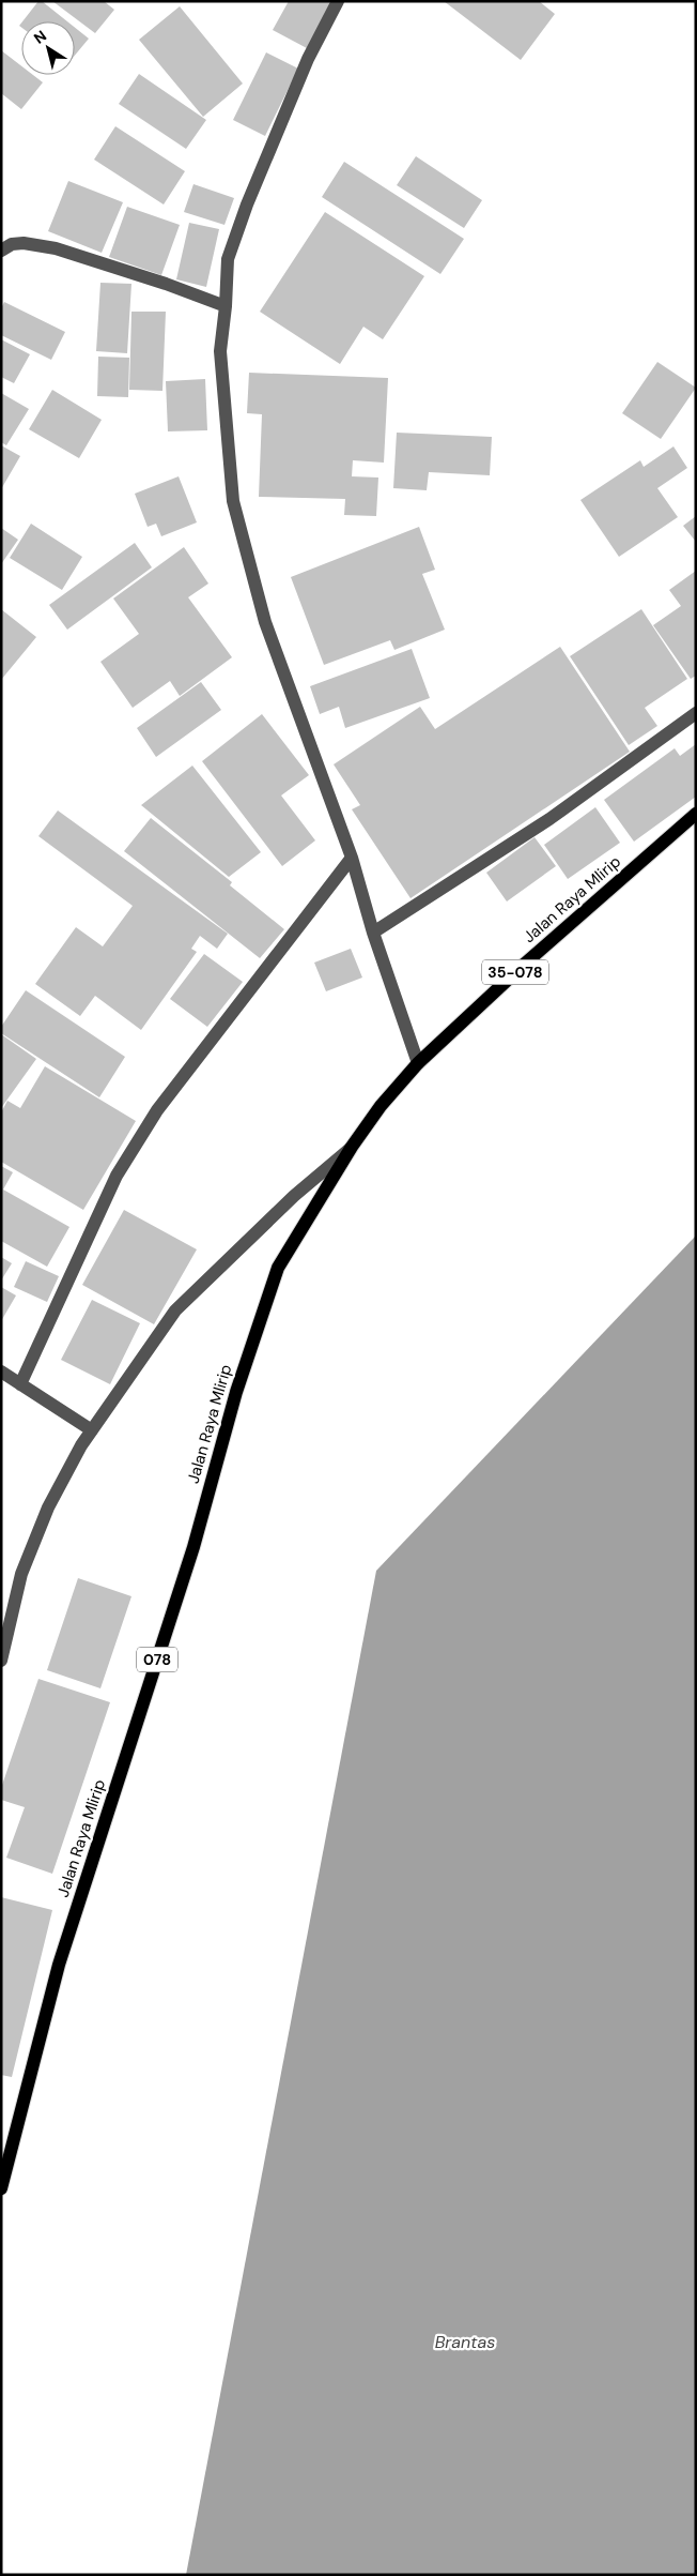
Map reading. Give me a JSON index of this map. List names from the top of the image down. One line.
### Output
{"streets":{"main road":["Jalan Raya Mlirip","35-078","078"]},"water":["Brantas"],"north":"top left"}
